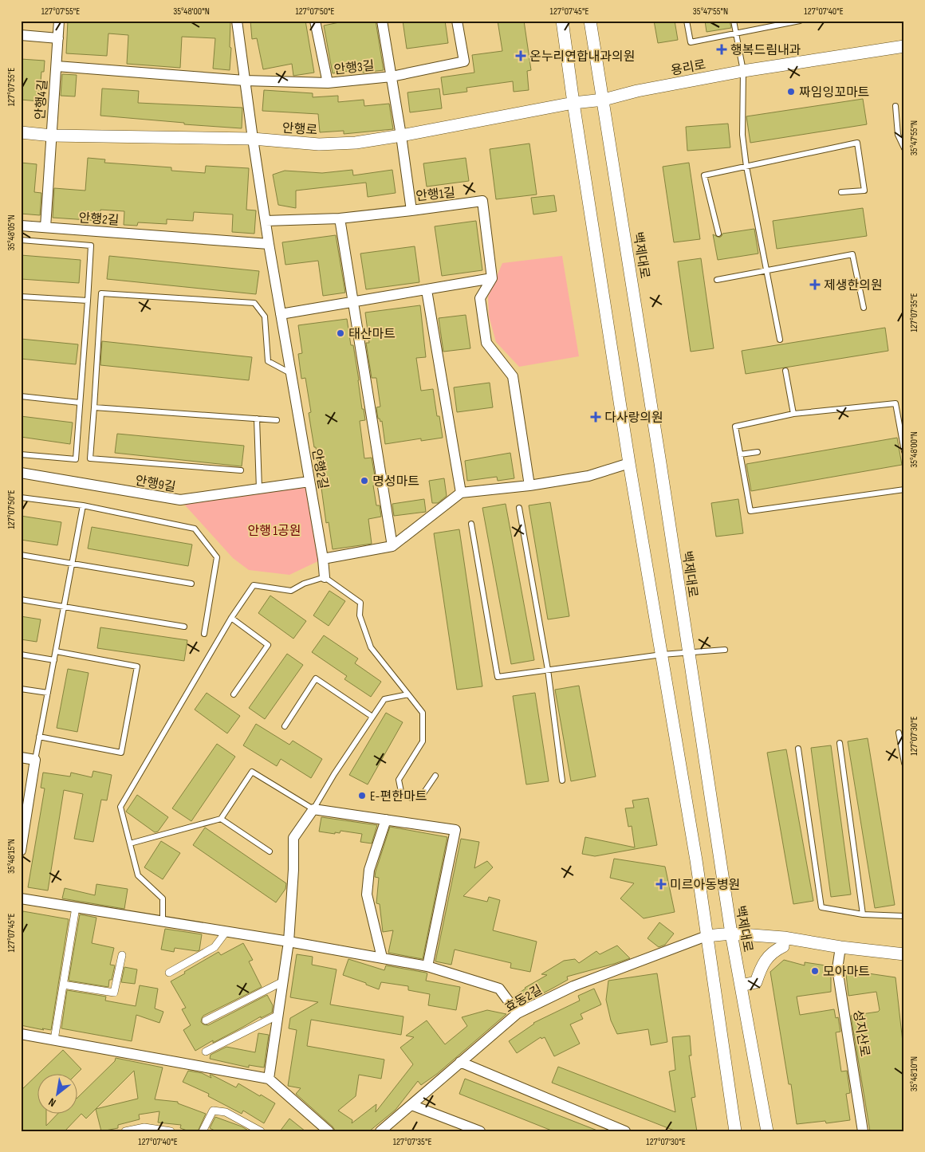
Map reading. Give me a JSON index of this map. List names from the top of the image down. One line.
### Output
{"streets":{"street":["안행3길","용리로","안행4길","안행로","안행1길","안행2길","백제대로","안행9길","효동2길","성지산로"]},"crossings":[["안행3길","안행4길"],["안행3길","안행1길"],["용리로","안행로"],["용리로","백제대로"],["안행4길","안행로"],["안행4길","안행2길"],["안행로","안행1길"],["안행로","안행2길"],["안행2길","안행9길"]],"parks":["안행 1공원"],"places":{"health":["행복드림내과","온누리연합내과의원","제생한의원","다사랑의원","미르아동병원"],"other":["짜임잉꼬마트","태산마트","명성마트","E-편한마트","모아마트"]},"north":"bottom left","coordinates":["127°07'55\"E","35°48'00\"N","127°07'50\"E","127°07'45\"E","35°47'55\"N","127°07'40\"E","35°48'05\"N","127°07'35\"E","127°07'30\"E","35°48'15\"N","35°48'10\"N"]}
